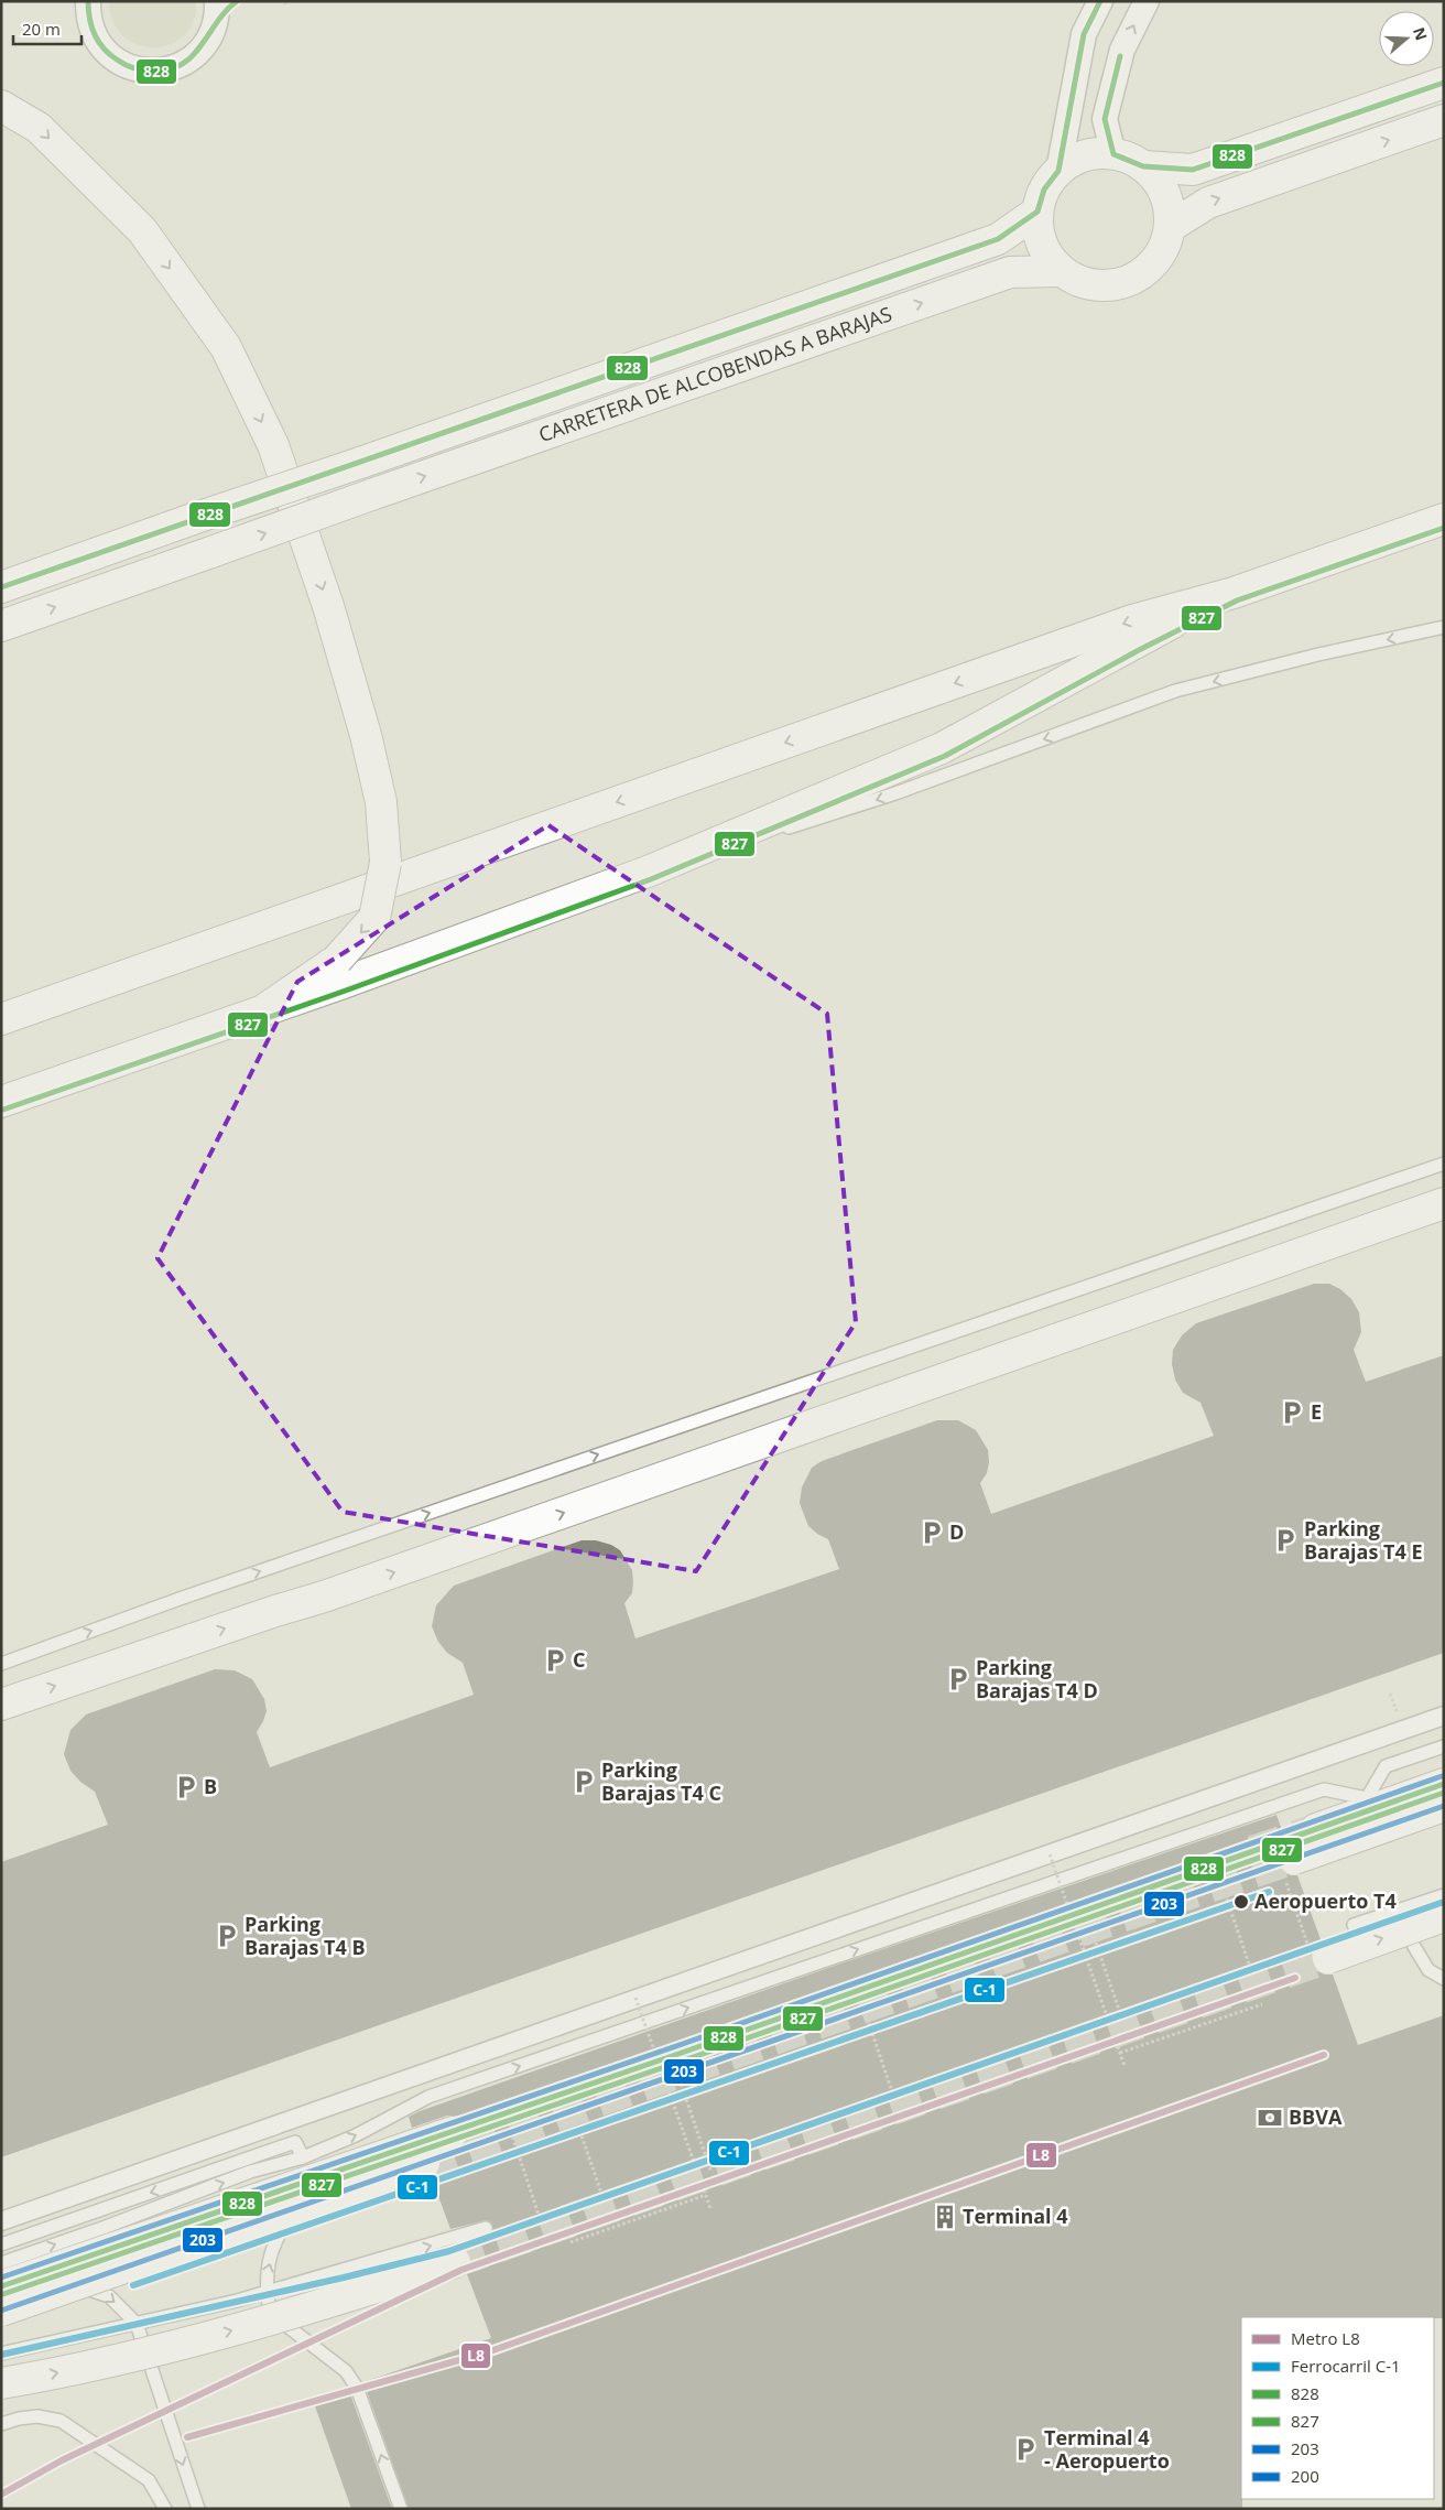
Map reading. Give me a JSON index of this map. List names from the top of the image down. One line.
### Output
{"streets":{"main road":["CARRETERA DE ALCOBENDAS A BARAJAS"]},"places":{"parking":["E","D","Parking Barajas T4 E","C","Parking Barajas T4 D","Parking Barajas T4 C","B","Parking Barajas T4 B","Terminal 4 - Aeropuerto"],"other":["Aeropuerto T4"],"bank":["BBVA"],"building":["Terminal 4"]},"lines":["transit line 828","transit line 827","transit line 200","transit line 203","rail line C-1","metro line L8"],"legend":["Metro L8","Ferrocarril C-1","828","827","203","200"],"scale_bar":"20 m","north":"right"}
